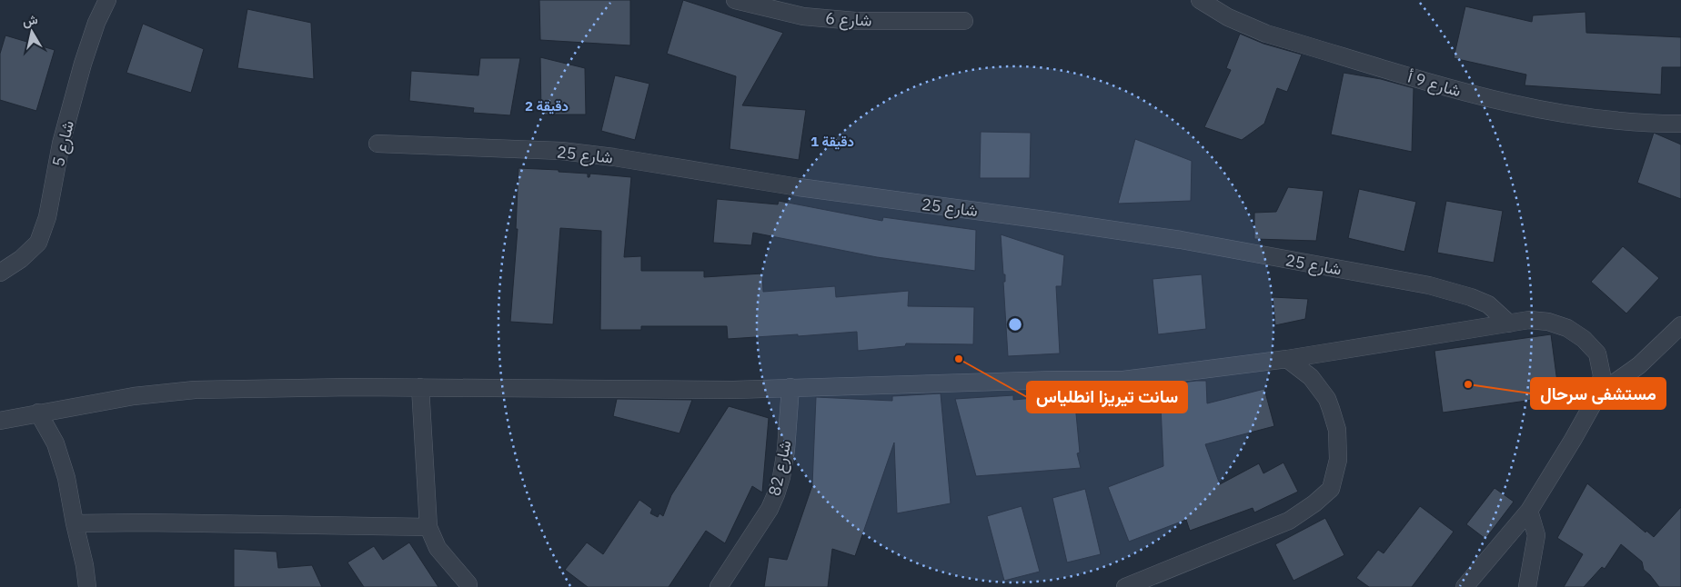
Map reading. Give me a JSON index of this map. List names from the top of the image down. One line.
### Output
{"streets":{"street":["شارع 6","شارع 9 أ","شارع 5","شارع 25","شارع 82"]},"places":["سانت تيريزا انطلياس","مستشفى سرحال"],"north":"top","rings":["2 دقيقة","1 دقيقة"]}
